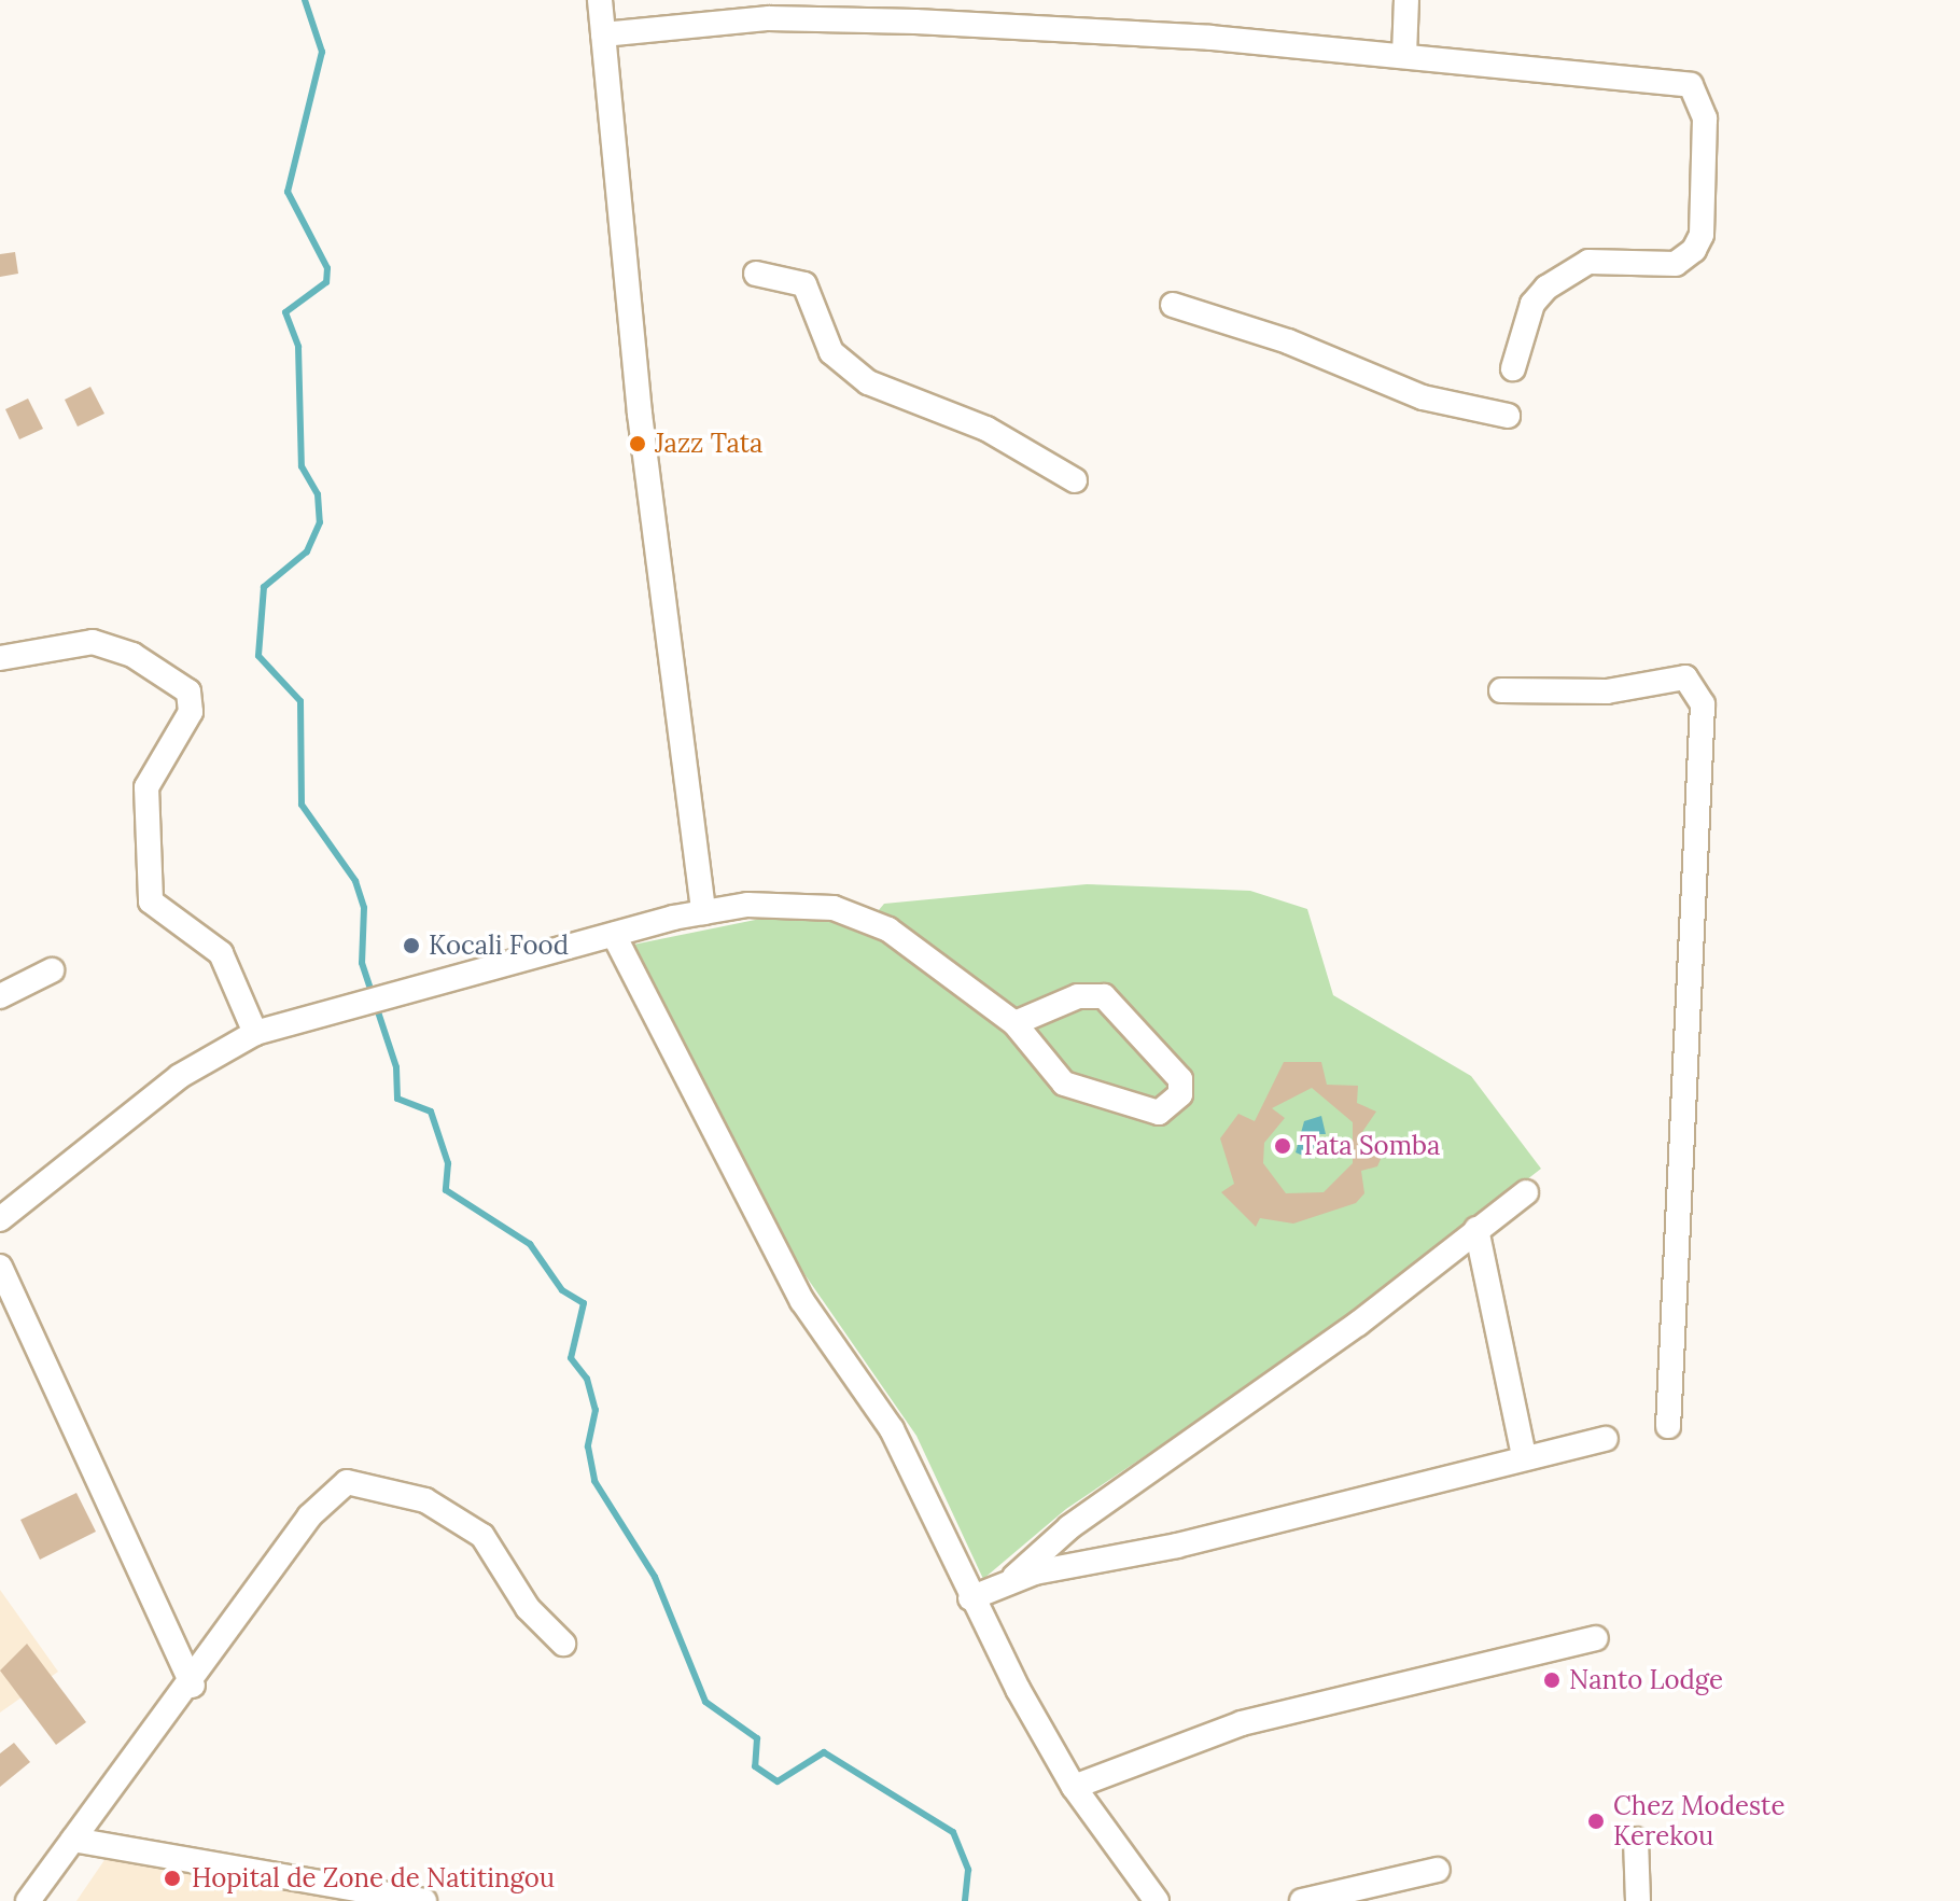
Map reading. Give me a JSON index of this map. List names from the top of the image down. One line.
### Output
{"places":["Jazz Tata","Kocali Food","Tata Somba","Nanto Lodge","Chez Modeste Kerekou","Hopital de Zone de Natitingou"]}
